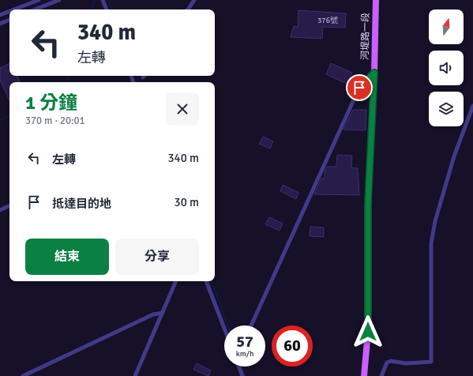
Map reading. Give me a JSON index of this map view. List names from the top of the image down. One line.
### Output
{"streets":{"main road":["河堤路一段"]},"house_numbers":["376號"],"north":"top","page":{"turn":["340 m","左轉"],"heading":["1 分鐘","370 m · 20:01"],"list":[{"name":"左轉","value":"340 m"},{"name":"抵達目的地","value":"30 m"}],"buttons":["結束","分享"],"speed":"57 km/h","limit":"60"}}
